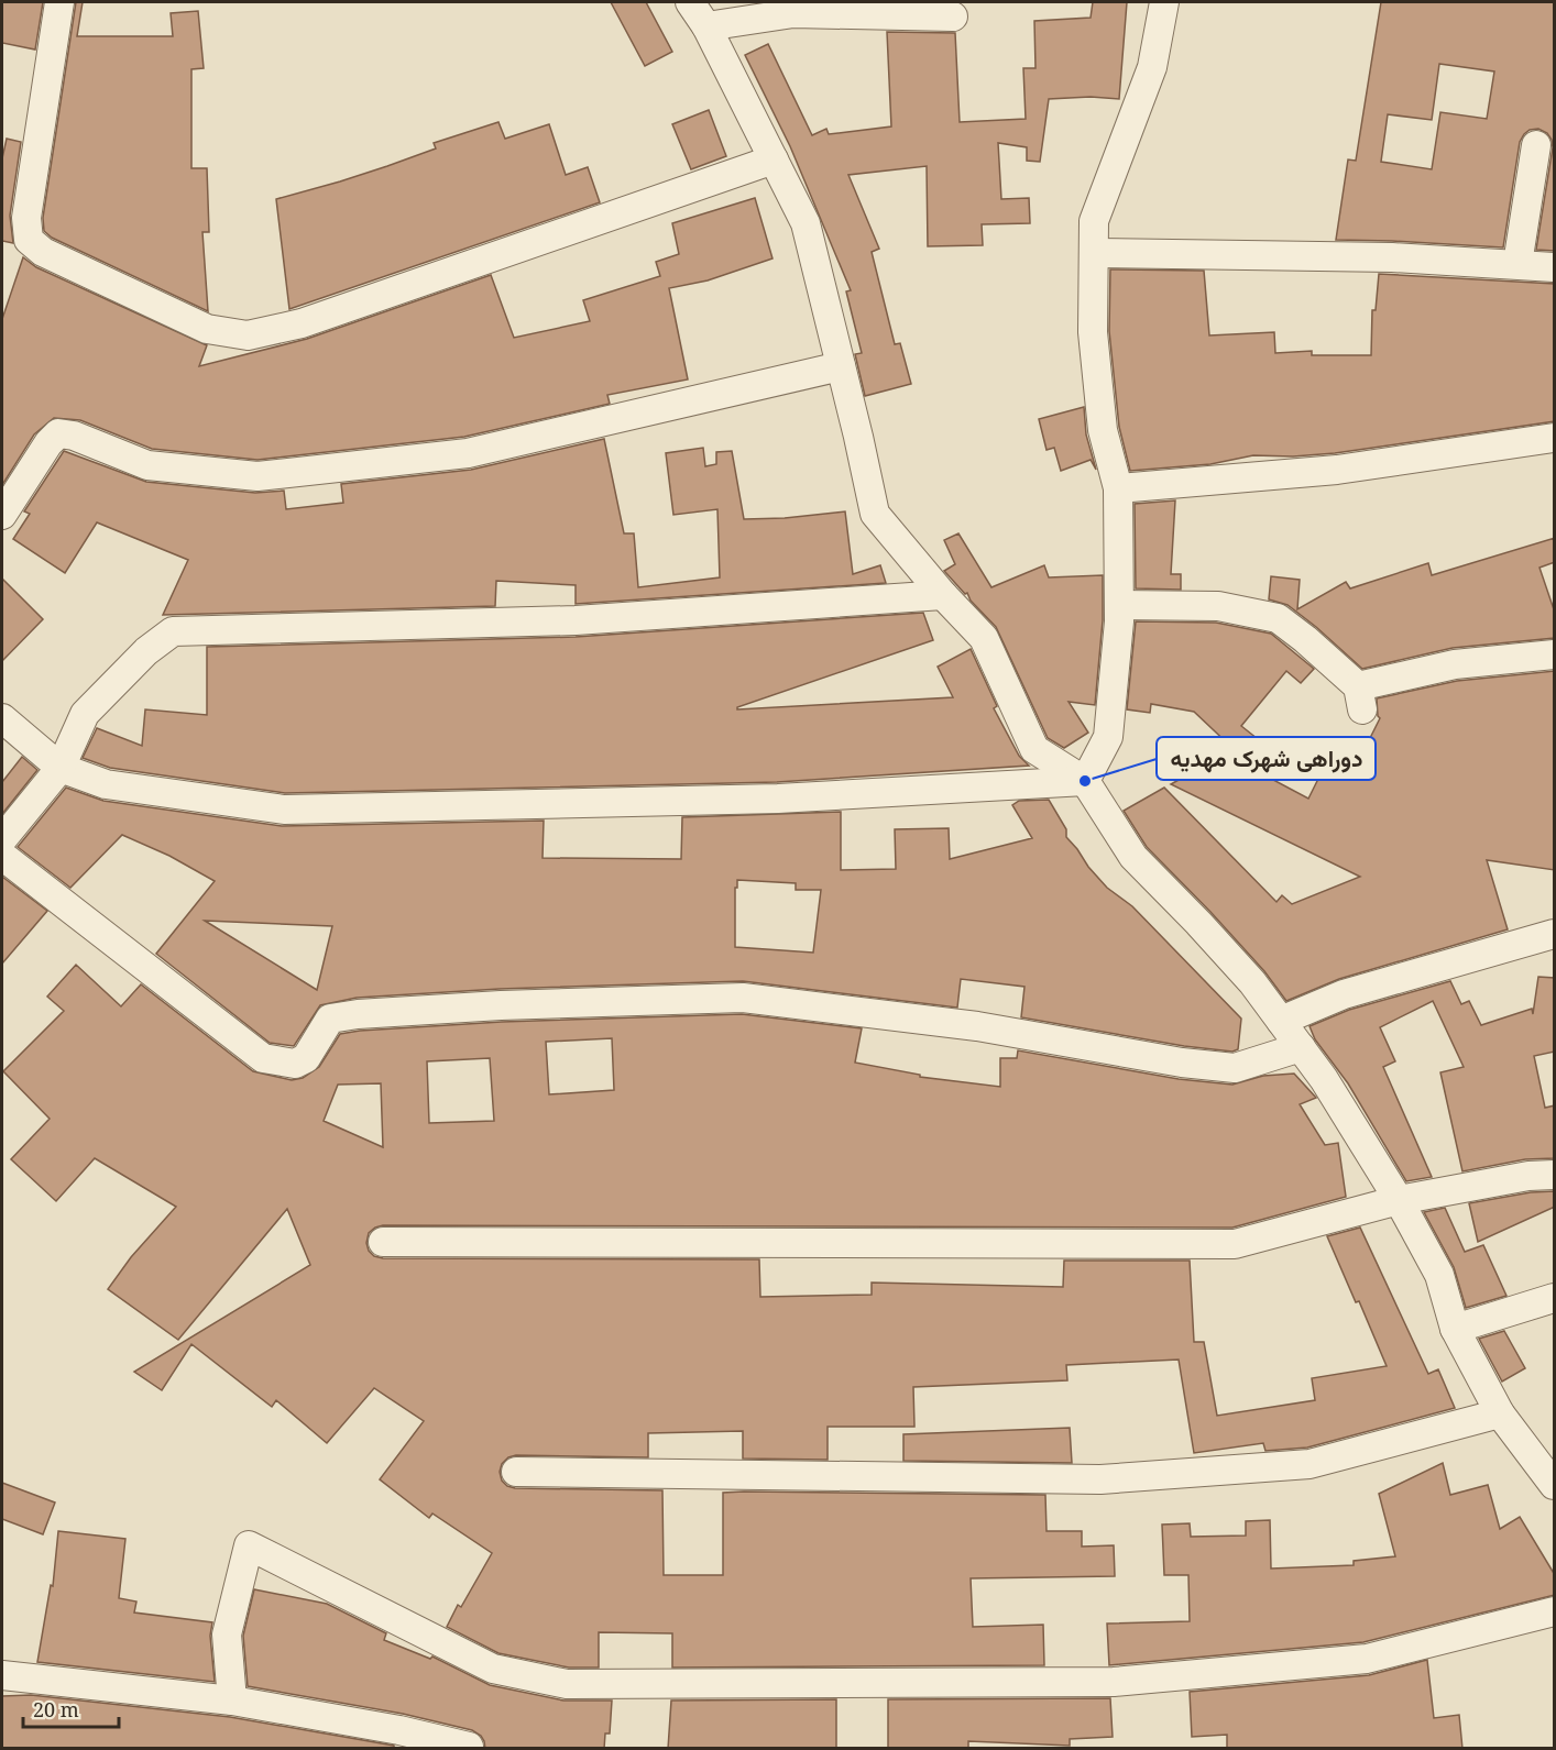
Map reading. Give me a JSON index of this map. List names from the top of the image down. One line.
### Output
{"places":["دوراهی شهرک مهدیه"],"scale_bar":"20 m"}
